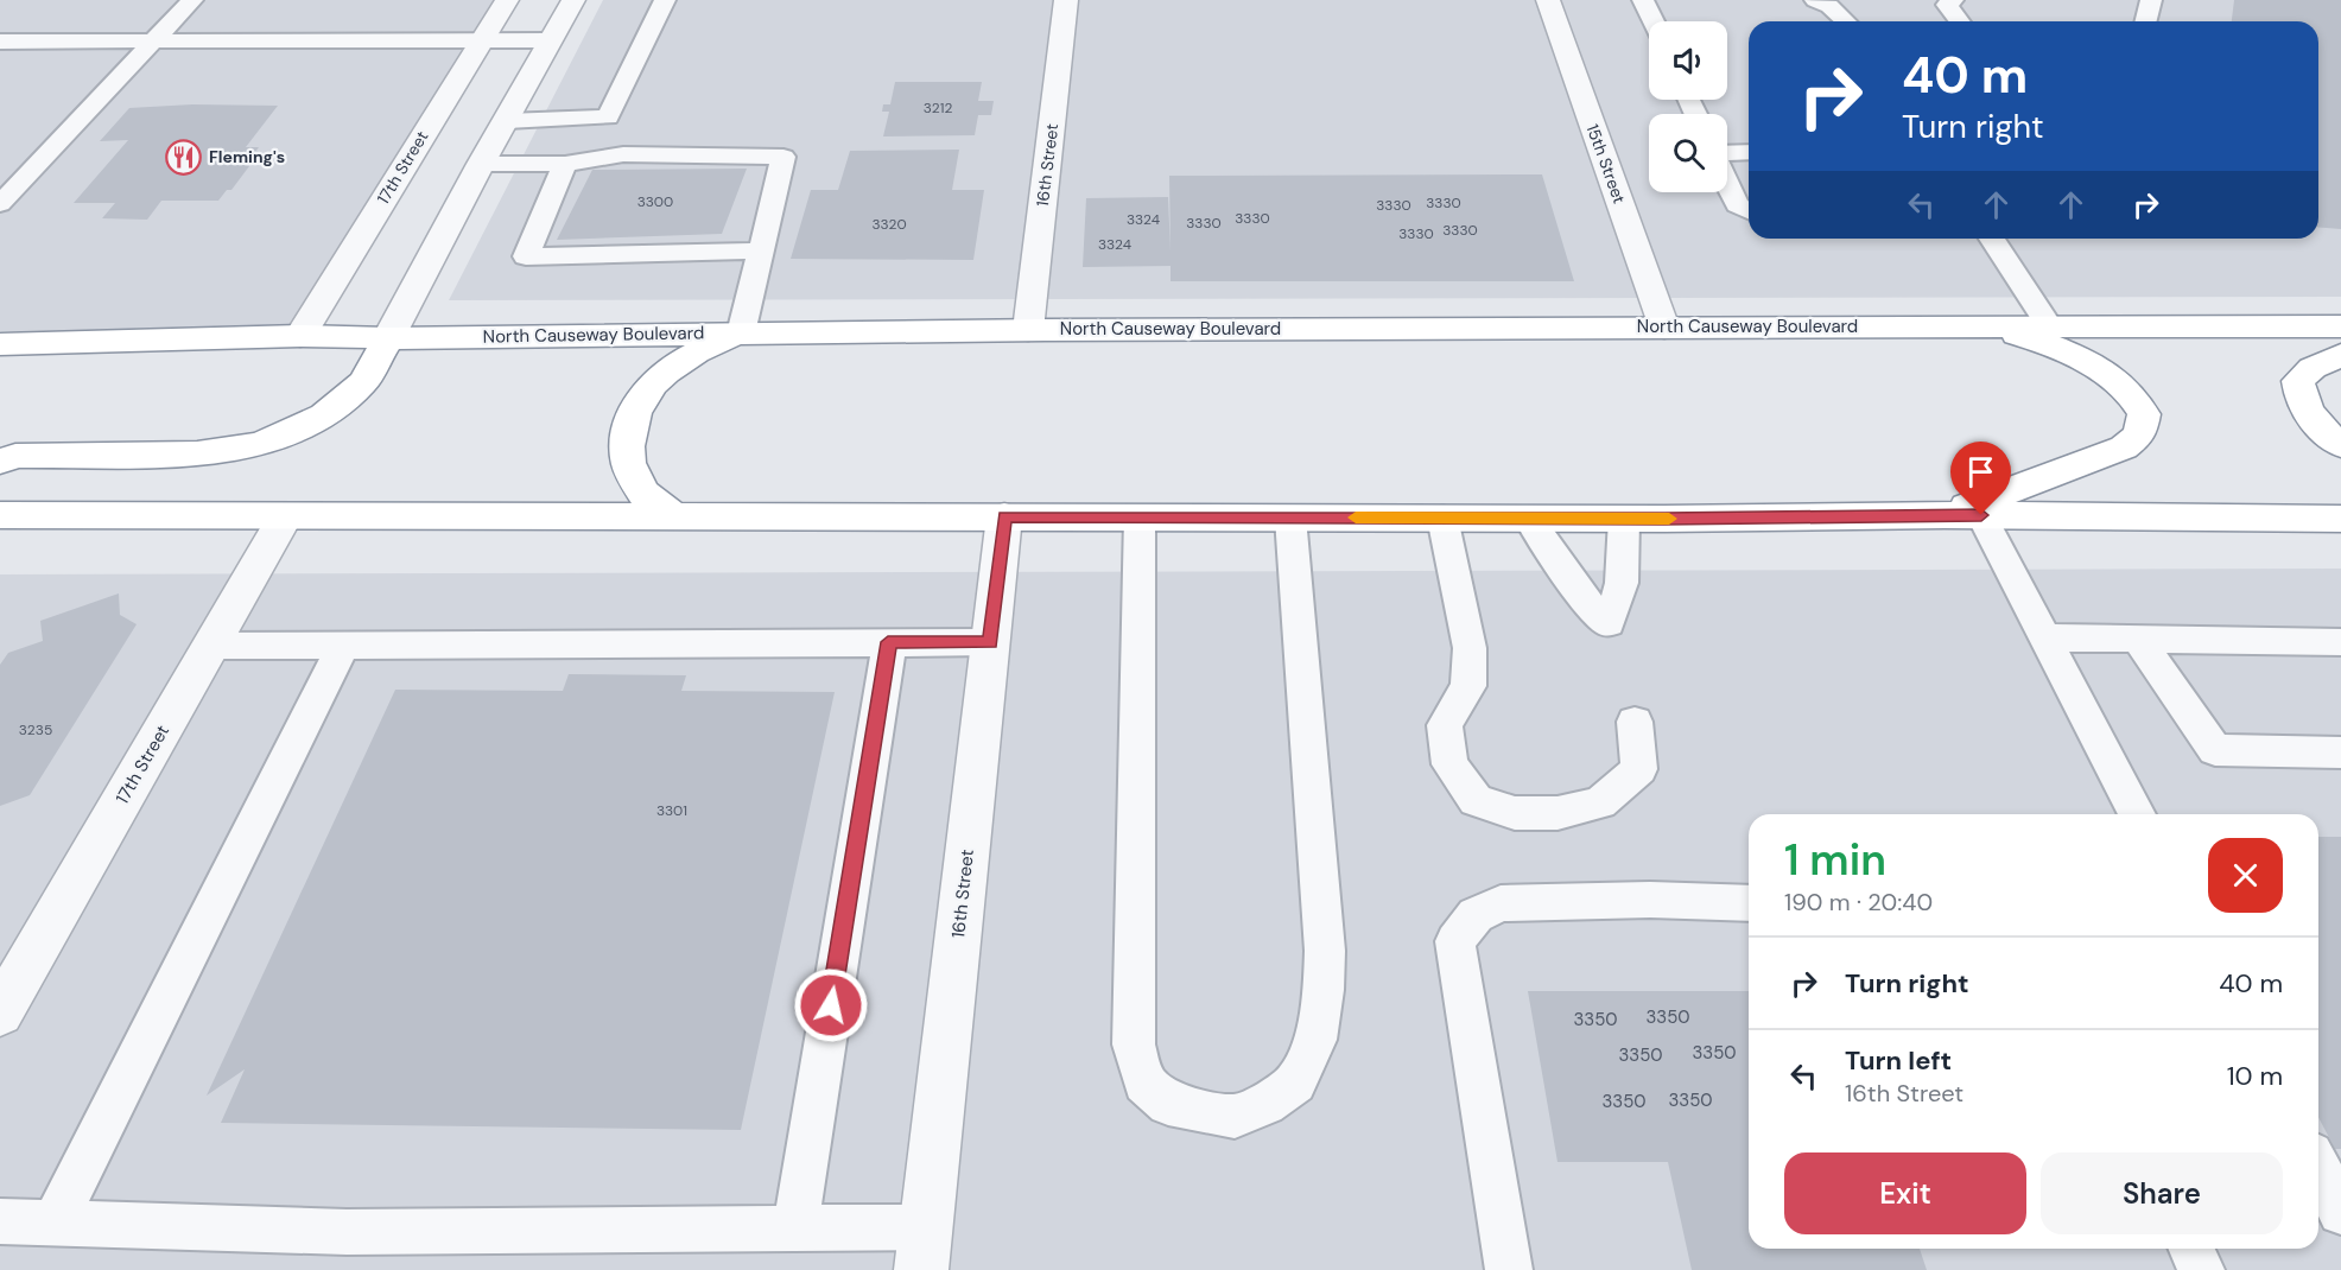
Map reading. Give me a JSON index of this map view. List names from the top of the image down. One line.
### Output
{"streets":{"highway":["North Causeway Boulevard"],"street":["15th Street","16th Street","17th Street"]},"crossings":[["15th Street","North Causeway Boulevard"],["16th Street","North Causeway Boulevard"],["17th Street","North Causeway Boulevard"]],"places":{"restaurant":["Fleming's"]},"house_numbers":["3212","3300","3330","3330","3330","3324","3330","3320","3330","3330","3324","3235","3301","3350","3350","3350","3350","3350","3350"],"page":{"turn":["40 m","Turn right"],"heading":["1 min","190 m · 20:40"],"list":[{"name":"Turn right","value":"40 m"},{"name":"Turn left","note":"16th Street","value":"10 m"}],"buttons":["Exit","Share"]}}
